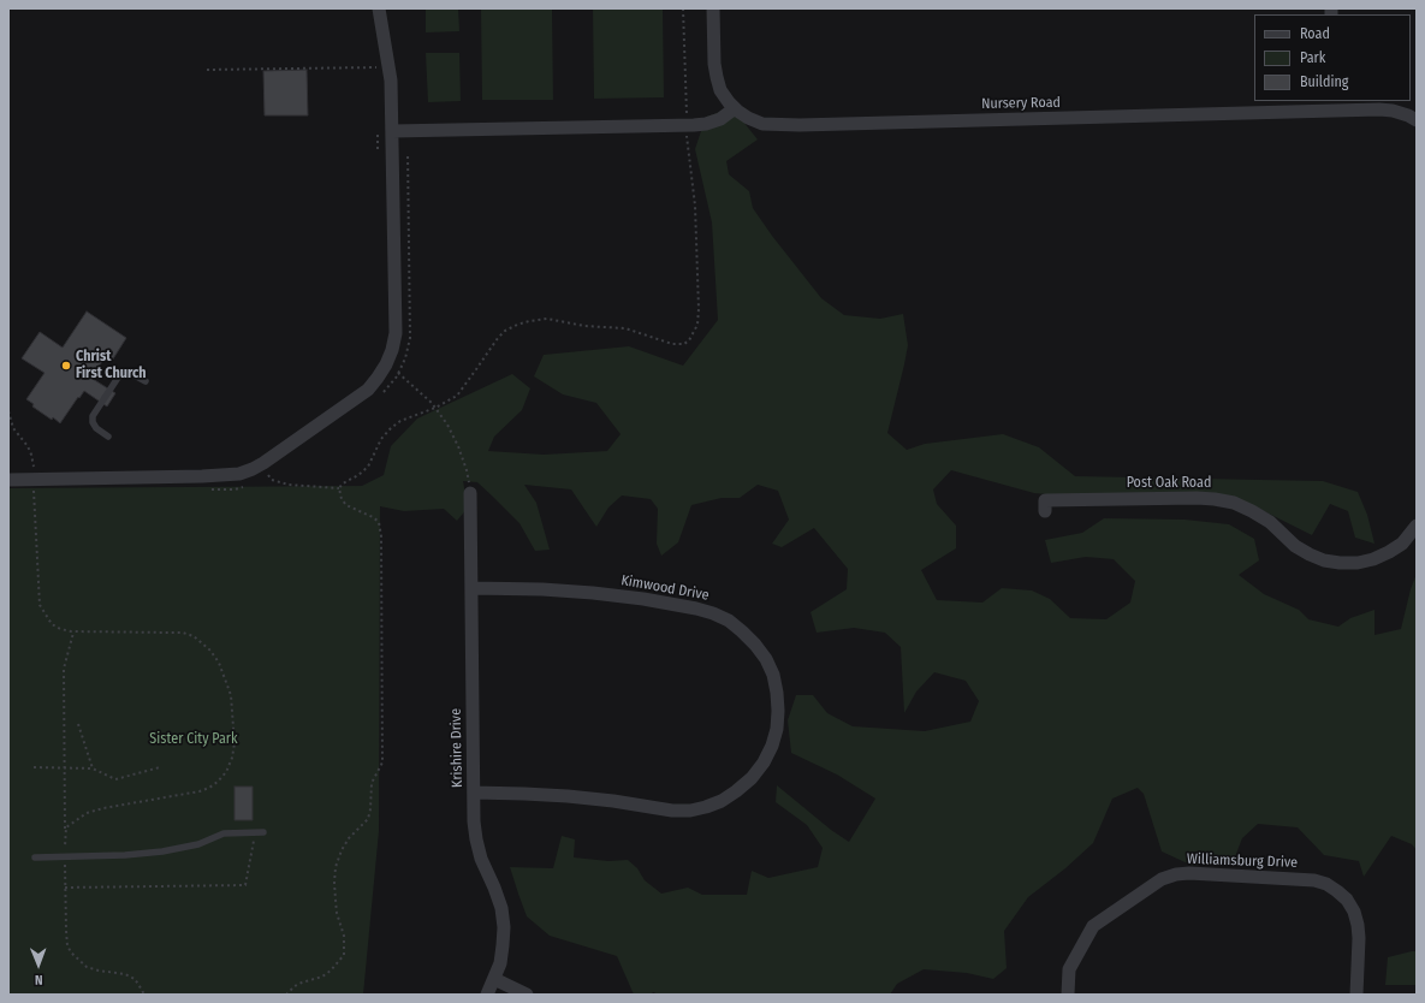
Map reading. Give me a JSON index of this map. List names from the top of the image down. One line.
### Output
{"streets":{"street":["Nursery Road","Post Oak Road","Kimwood Drive","Krishire Drive","Williamsburg Drive"]},"crossings":[["Kimwood Drive","Krishire Drive"]],"parks":["Sister City Park"],"places":["Christ First Church"],"legend":["Road","Park","Building"],"north":"bottom"}
